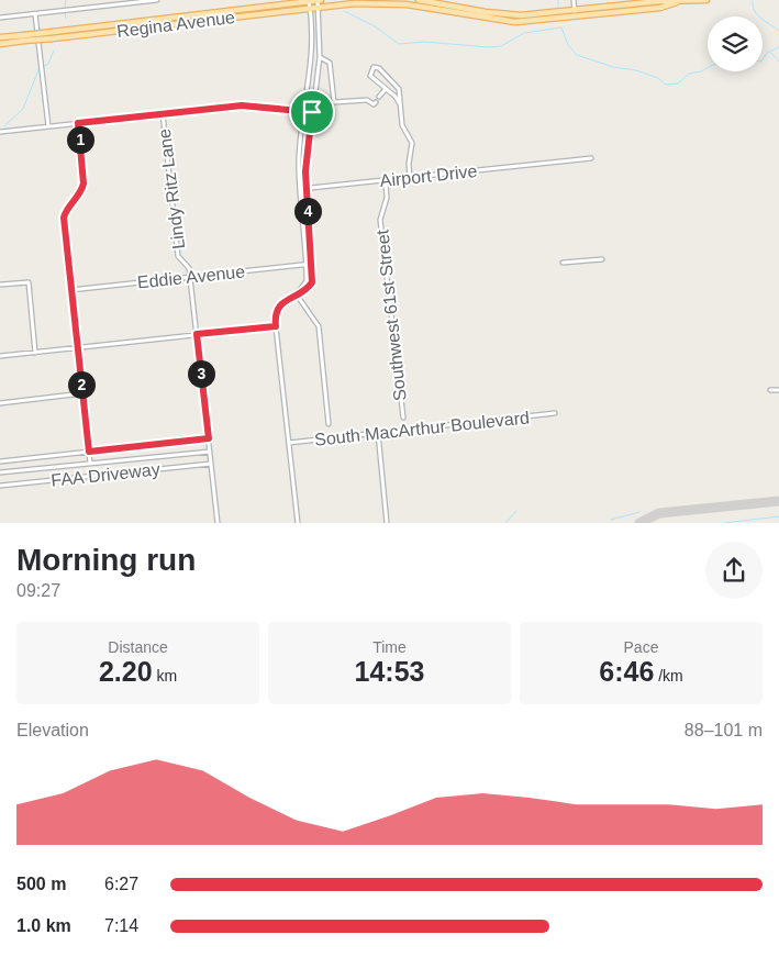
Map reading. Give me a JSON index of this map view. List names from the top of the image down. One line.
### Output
{"streets":{"main road":["Regina Avenue"],"street":["Airport Drive","Lindy Ritz Lane","Eddie Avenue","Southwest 61st Street","South MacArthur Boulevard","FAA Driveway"]},"crossings":[["Airport Drive","Southwest 61st Street"],["Lindy Ritz Lane","Eddie Avenue"],["Lindy Ritz Lane","FAA Driveway"]],"page":{"pins":["1","4","3","2"],"heading":["Morning run","09:27"],"stats":[["Distance","2.20 km"],["Time","14:53"],["Pace","6:46 /km"]],"chart":["Elevation","88–101 m"],"list":[{"name":"500 m","note":"6:27"},{"name":"1.0 km","note":"7:14"}]}}
